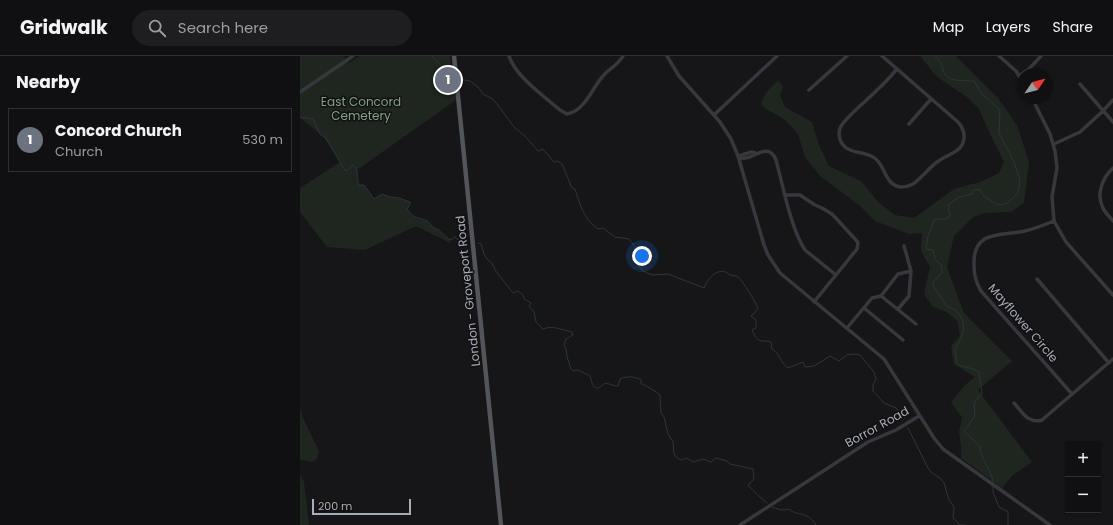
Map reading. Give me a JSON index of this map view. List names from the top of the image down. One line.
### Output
{"streets":{"main road":["London - Groveport Road"],"street":["Mayflower Circle","Borror Road"]},"parks":["East Concord Cemetery"],"scale_bar":"200 m","north":"top right","page":{"header":"Gridwalk","search":"Search here","nav":["Map","Layers","Share"],"heading":"Nearby","pins":"1","list":[{"mark":"1","name":"Concord Church","note":"Church","value":"530 m"}],"map_buttons":["+","−"],"scale":"200 m"}}
